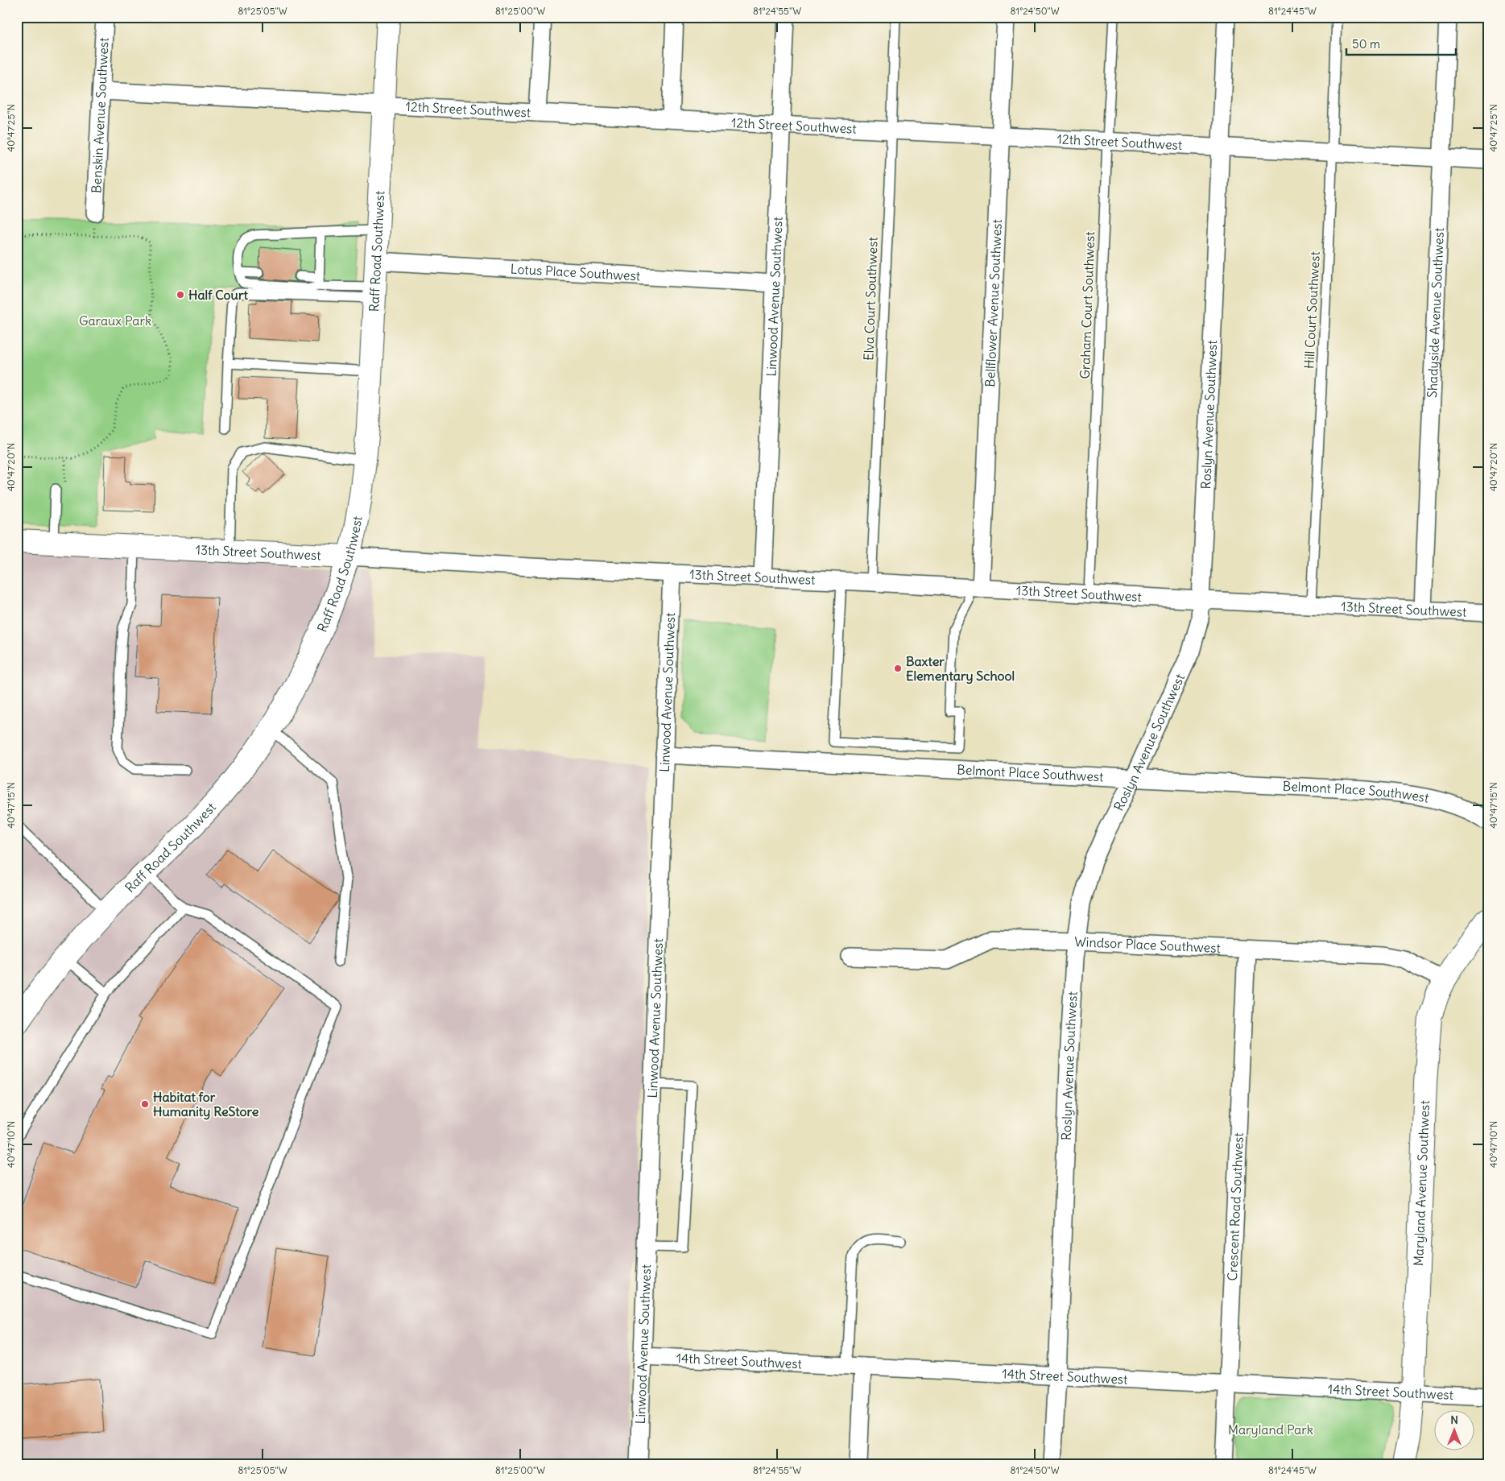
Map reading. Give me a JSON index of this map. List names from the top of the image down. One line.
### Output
{"streets":{"main road":["Raff Road Southwest","13th Street Southwest","Maryland Avenue Southwest"],"street":["12th Street Southwest","Benskin Avenue Southwest","Lotus Place Southwest","Linwood Avenue Southwest","Bellflower Avenue Southwest","Shadyside Avenue Southwest","Roslyn Avenue Southwest","Belmont Place Southwest","Windsor Place Southwest","Crescent Road Southwest","14th Street Southwest"],"lane":["Elva Court Southwest","Graham Court Southwest","Hill Court Southwest"]},"crossings":[["12th Street Southwest","Benskin Avenue Southwest"],["12th Street Southwest","Raff Road Southwest"],["12th Street Southwest","Linwood Avenue Southwest"],["12th Street Southwest","Elva Court Southwest"],["12th Street Southwest","Bellflower Avenue Southwest"],["12th Street Southwest","Graham Court Southwest"],["12th Street Southwest","Hill Court Southwest"],["12th Street Southwest","Shadyside Avenue Southwest"],["12th Street Southwest","Roslyn Avenue Southwest"],["Raff Road Southwest","Lotus Place Southwest"],["Raff Road Southwest","13th Street Southwest"],["Lotus Place Southwest","Linwood Avenue Southwest"],["Linwood Avenue Southwest","13th Street Southwest"],["Linwood Avenue Southwest","Belmont Place Southwest"],["Linwood Avenue Southwest","14th Street Southwest"],["Elva Court Southwest","13th Street Southwest"],["Bellflower Avenue Southwest","13th Street Southwest"],["Graham Court Southwest","13th Street Southwest"],["Hill Court Southwest","13th Street Southwest"],["Shadyside Avenue Southwest","13th Street Southwest"],["Roslyn Avenue Southwest","13th Street Southwest"],["Roslyn Avenue Southwest","Belmont Place Southwest"],["Roslyn Avenue Southwest","Windsor Place Southwest"],["Roslyn Avenue Southwest","14th Street Southwest"],["Windsor Place Southwest","Maryland Avenue Southwest"],["Windsor Place Southwest","Crescent Road Southwest"],["Maryland Avenue Southwest","14th Street Southwest"],["Crescent Road Southwest","14th Street Southwest"]],"parks":["Garaux Park","Maryland Park"],"places":["Half Court","Baxter Elementary School","Habitat for Humanity ReStore"],"scale_bar":"50 m","north":"top","coordinates":["81°25'05\"W","81°25'00\"W","81°24'55\"W","81°24'50\"W","81°24'45\"W","40°47'25\"N","40°47'20\"N","40°47'15\"N","40°47'10\"N"]}
